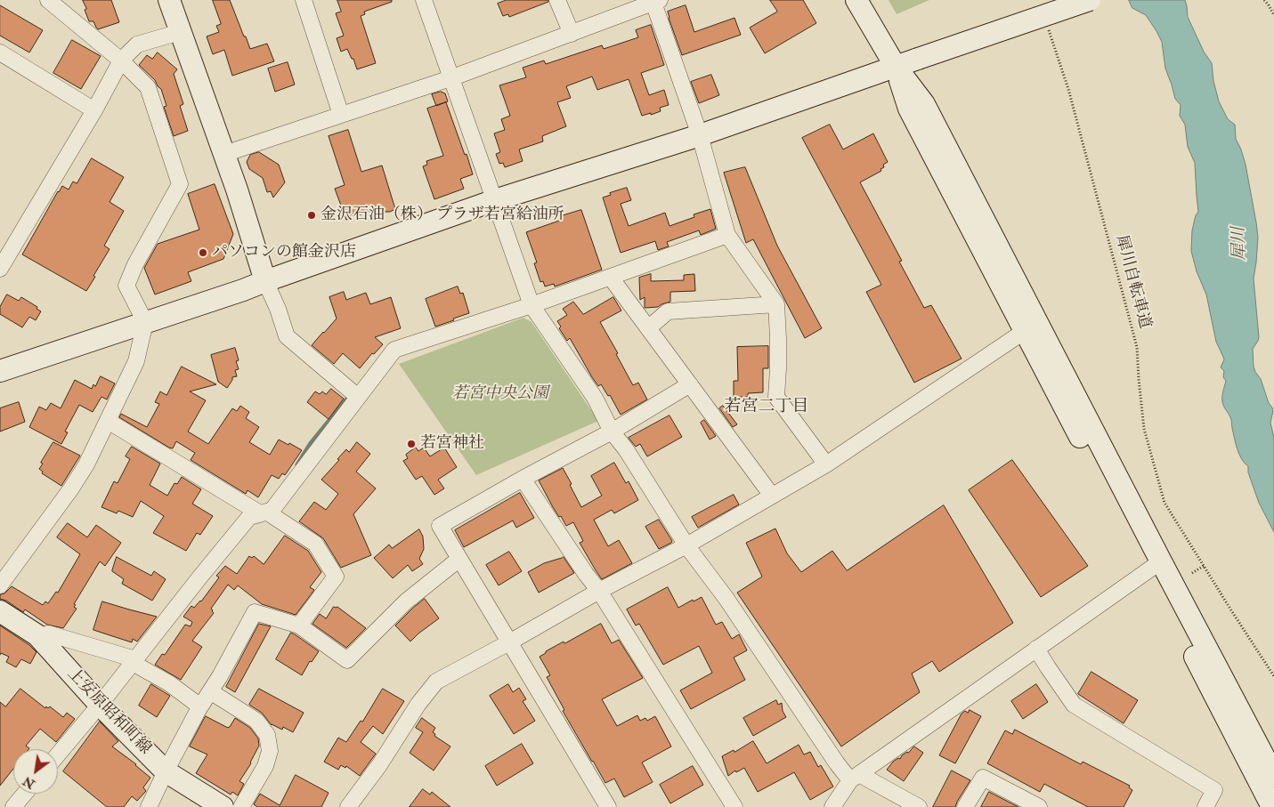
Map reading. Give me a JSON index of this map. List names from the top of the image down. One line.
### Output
{"streets":{"street":["上安原昭和町線"],"path":["犀川自転車道"]},"districts":["若宮二丁目"],"water":["犀川"],"parks":["若宮中央公園"],"places":["金沢石油（株） プラザ若宮給油所","パソコンの館金沢店","若宮神社"],"north":"bottom left"}
